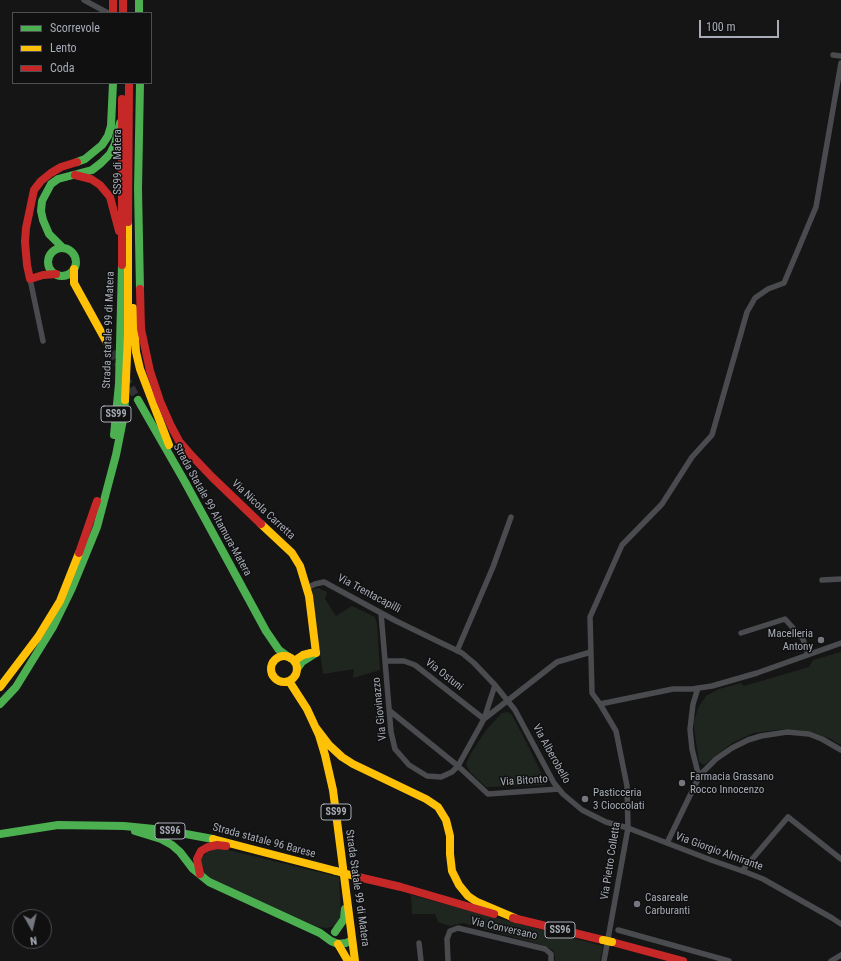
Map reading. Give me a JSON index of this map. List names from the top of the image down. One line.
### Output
{"streets":{"main road":["SS99 di Matera","Strada statale 99 di Matera","SS99","Strada Statale 99 Altamura-Matera","Via Nicola Carretta","SS96","Strada statale 96 Barese","Strada Statale 99 di Matera"],"street":["Via Trentacapilli","Via Ostuni","Via Giovinazzo","Via Alberobello","Via Bitonto","Via Giorgio Almirante","Via Pietro Colletta","Via Conversano"]},"crossings":[["SS99 di Matera","Strada statale 99 di Matera"],["Strada statale 99 di Matera","SS99"],["Strada Statale 99 Altamura-Matera","Strada Statale 99 di Matera"],["Via Nicola Carretta","Via Trentacapilli"],["Via Trentacapilli","Via Giovinazzo"],["Via Trentacapilli","Via Alberobello"],["Via Ostuni","Via Giovinazzo"],["Via Giovinazzo","Via Bitonto"],["Via Alberobello","Via Bitonto"],["Via Alberobello","Via Giorgio Almirante"],["Via Alberobello","Via Pietro Colletta"],["SS96","Strada statale 96 Barese"],["Via Giorgio Almirante","Via Pietro Colletta"]],"places":["Macelleria Antony","Farmacia Grassano Rocco Innocenzo","Pasticceria 3 Cioccolati","Casareale Carburanti"],"legend":["Scorrevole","Lento","Coda"],"scale_bar":"100 m","north":"bottom"}
